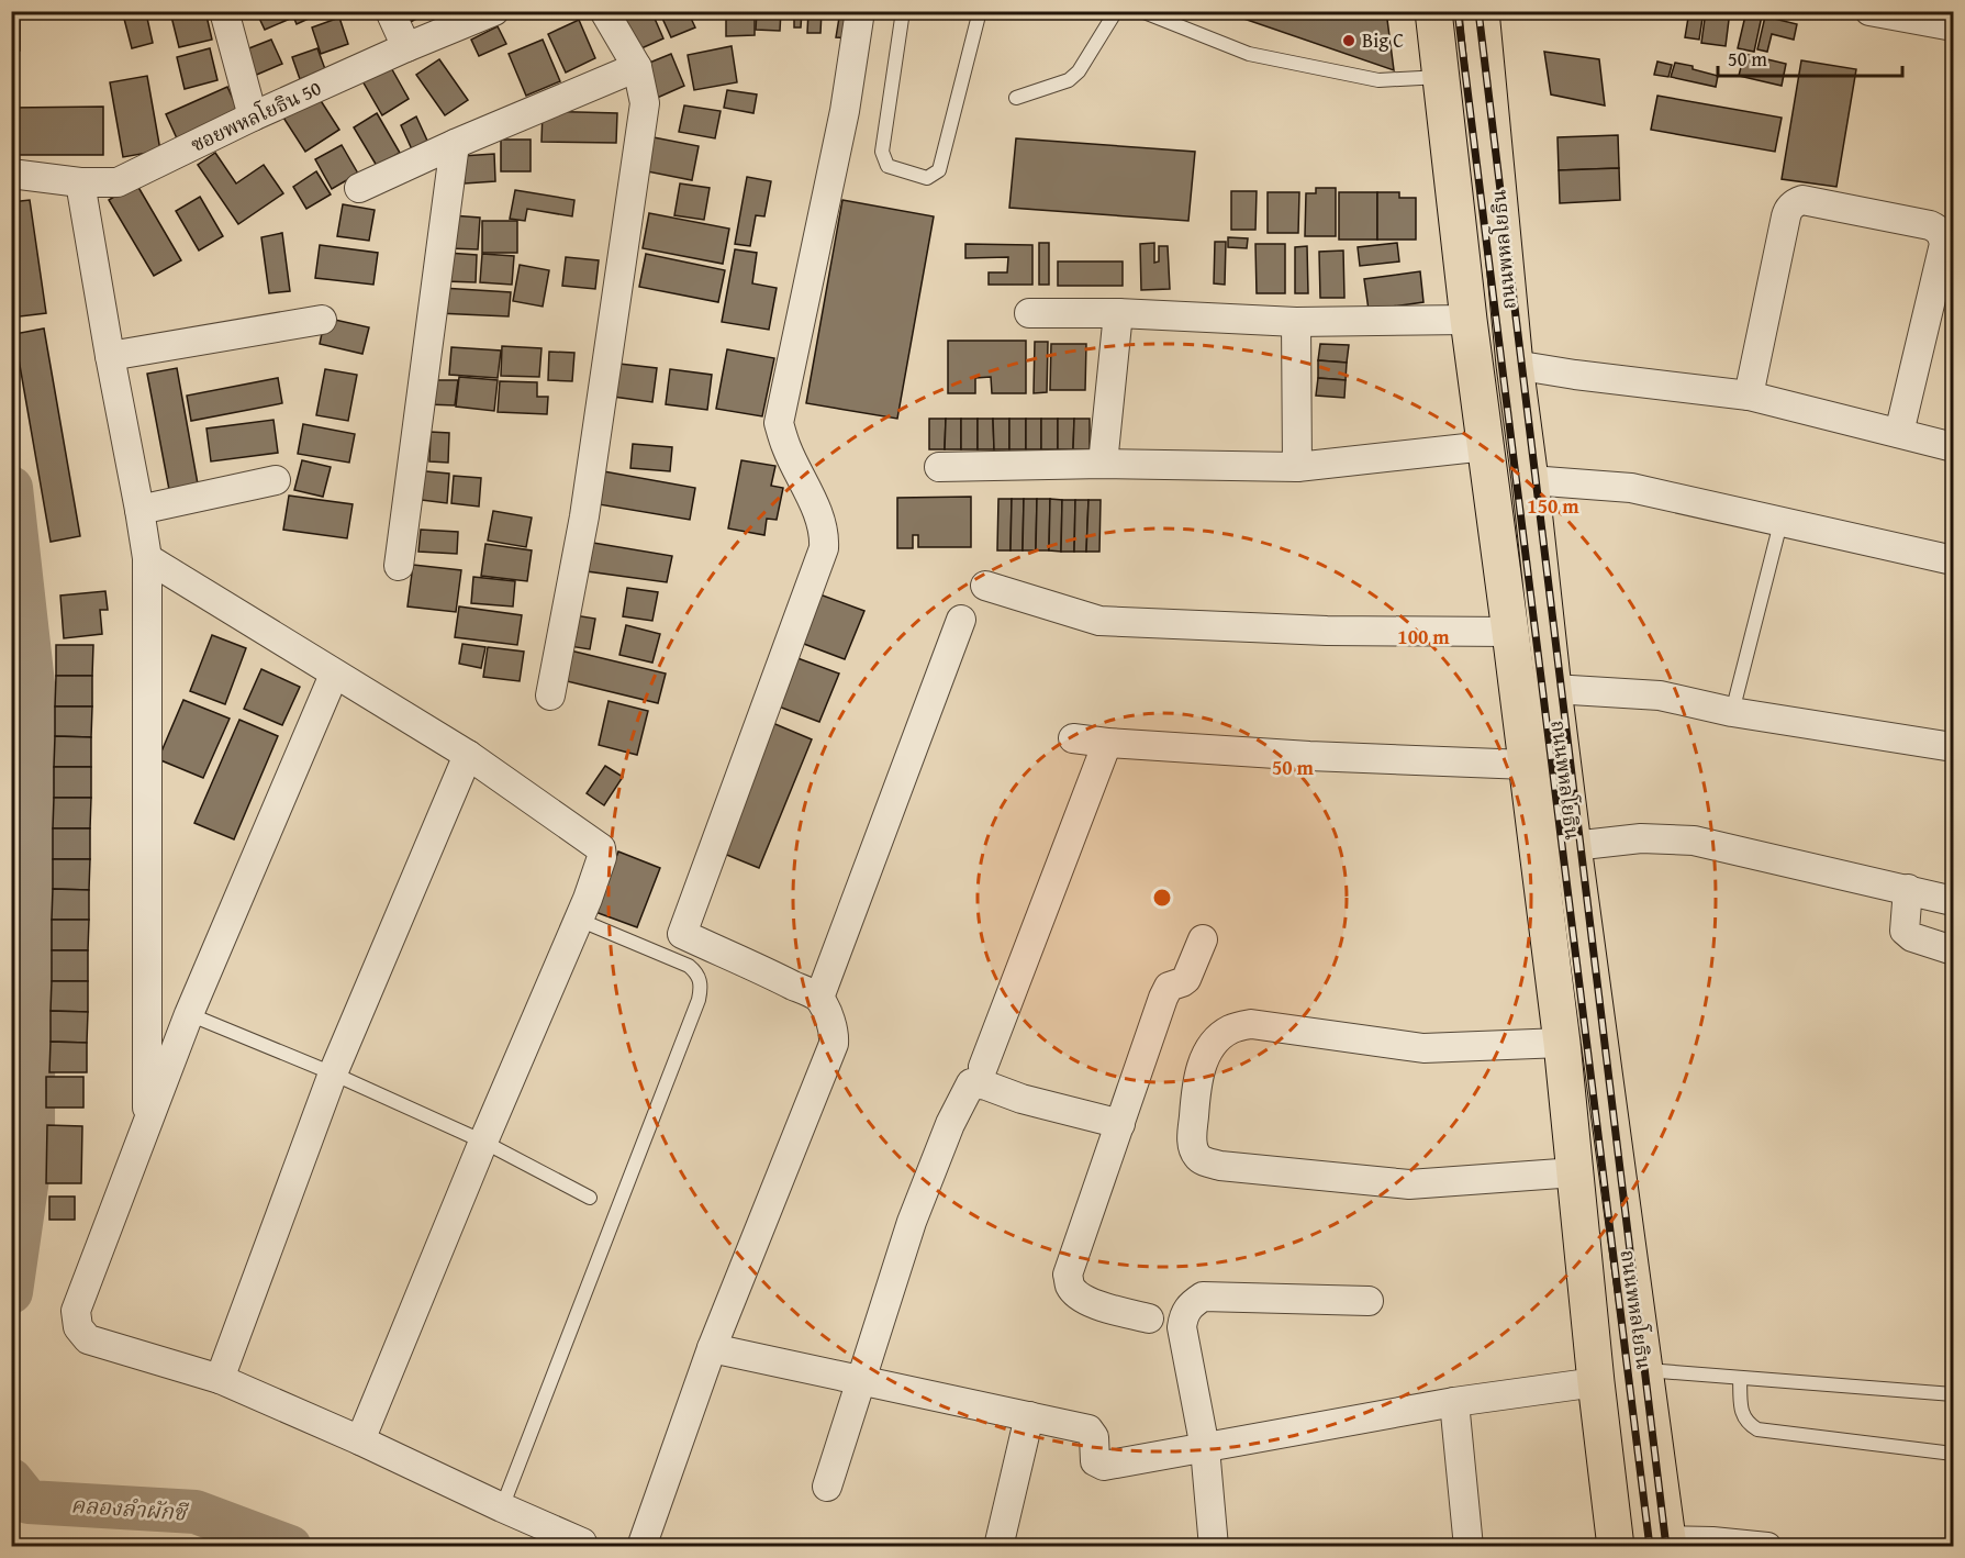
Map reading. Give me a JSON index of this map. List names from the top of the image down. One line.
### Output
{"streets":{"main road":["ถนนพหลโยธิน"],"street":["ซอยพหลโยธิน 50"]},"water":["คลองลำผักชี"],"places":["Big C"],"scale_bar":"50 m","rings":["150 m","100 m","50 m"]}
